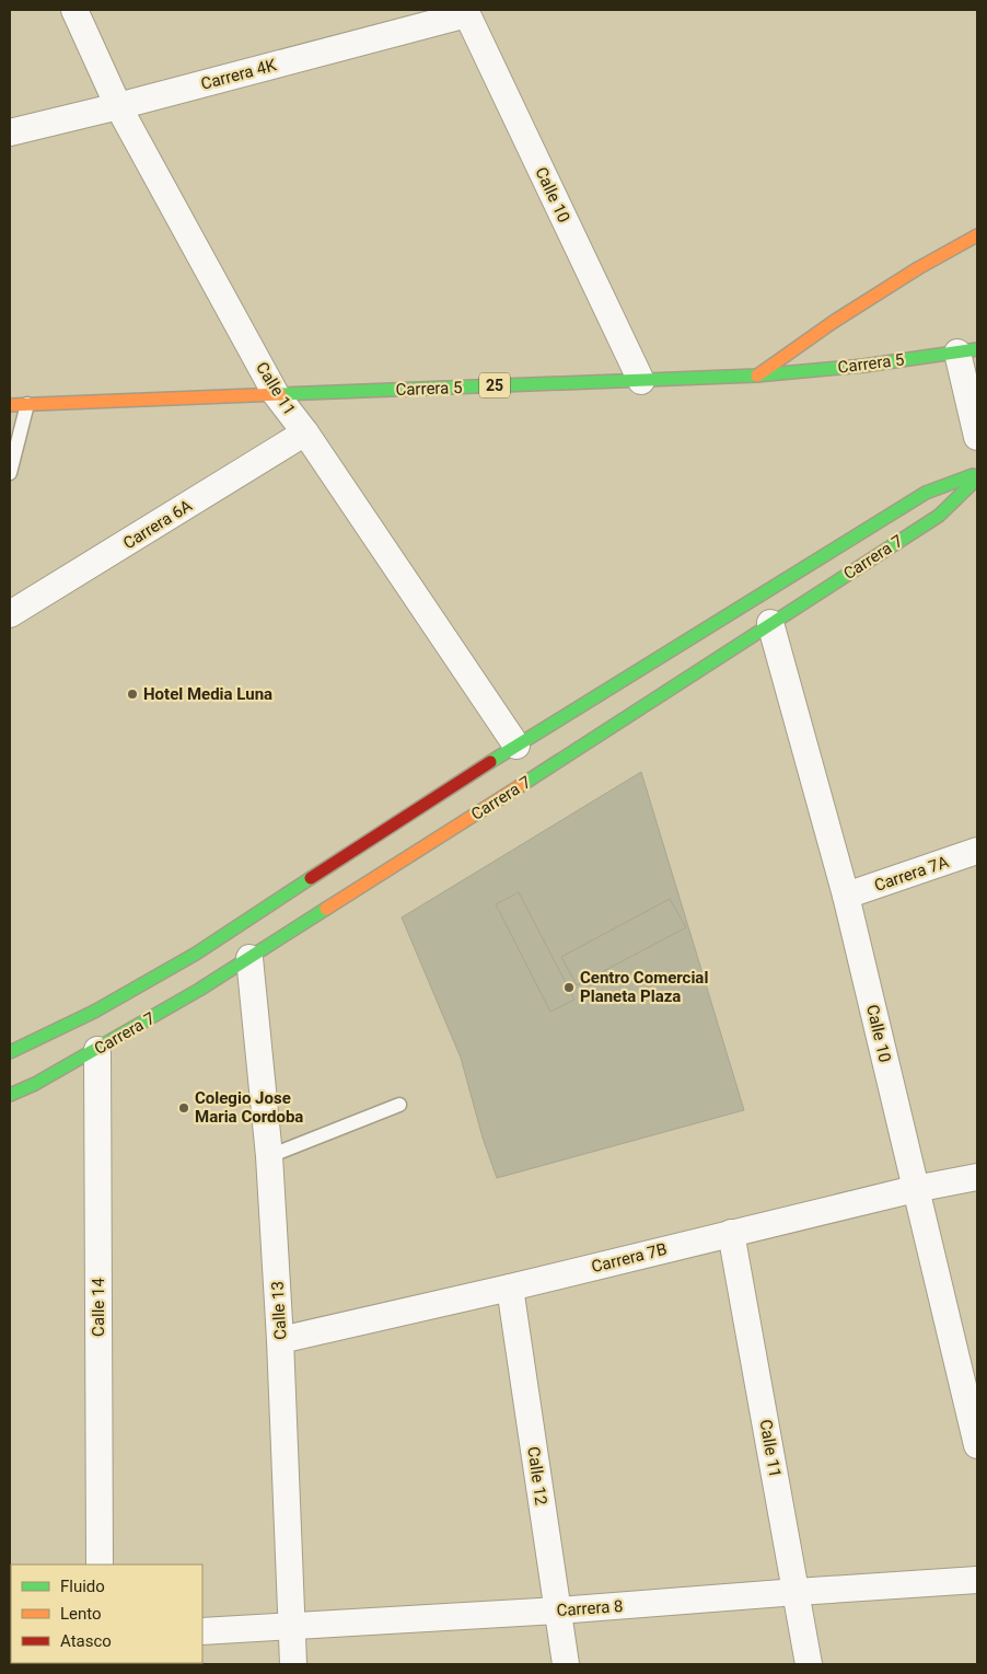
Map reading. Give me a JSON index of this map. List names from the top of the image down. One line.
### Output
{"streets":{"main road":["Carrera 5","25","Carrera 7"],"street":["Carrera 4K","Calle 10","Calle 11","Carrera 6A","Carrera 7A","Carrera 7B","Calle 14","Calle 13","Calle 12","Carrera 8"]},"crossings":[["Carrera 4K","Calle 10"],["Carrera 4K","Calle 11"],["Calle 10","Carrera 5"],["Calle 10","Carrera 7"],["Calle 10","Carrera 7A"],["Calle 10","Carrera 7B"],["Carrera 5","Calle 11"],["Calle 11","Carrera 6A"],["Calle 11","Carrera 7"],["Calle 11","Carrera 7B"],["Calle 11","Carrera 8"],["Carrera 7","Calle 14"],["Carrera 7","Calle 13"],["Carrera 7B","Calle 13"],["Carrera 7B","Calle 12"],["Calle 13","Carrera 8"],["Calle 12","Carrera 8"]],"places":["Hotel Media Luna","Centro Comercial Planeta Plaza","Colegio Jose Maria Cordoba"],"legend":["Fluido","Lento","Atasco"]}
